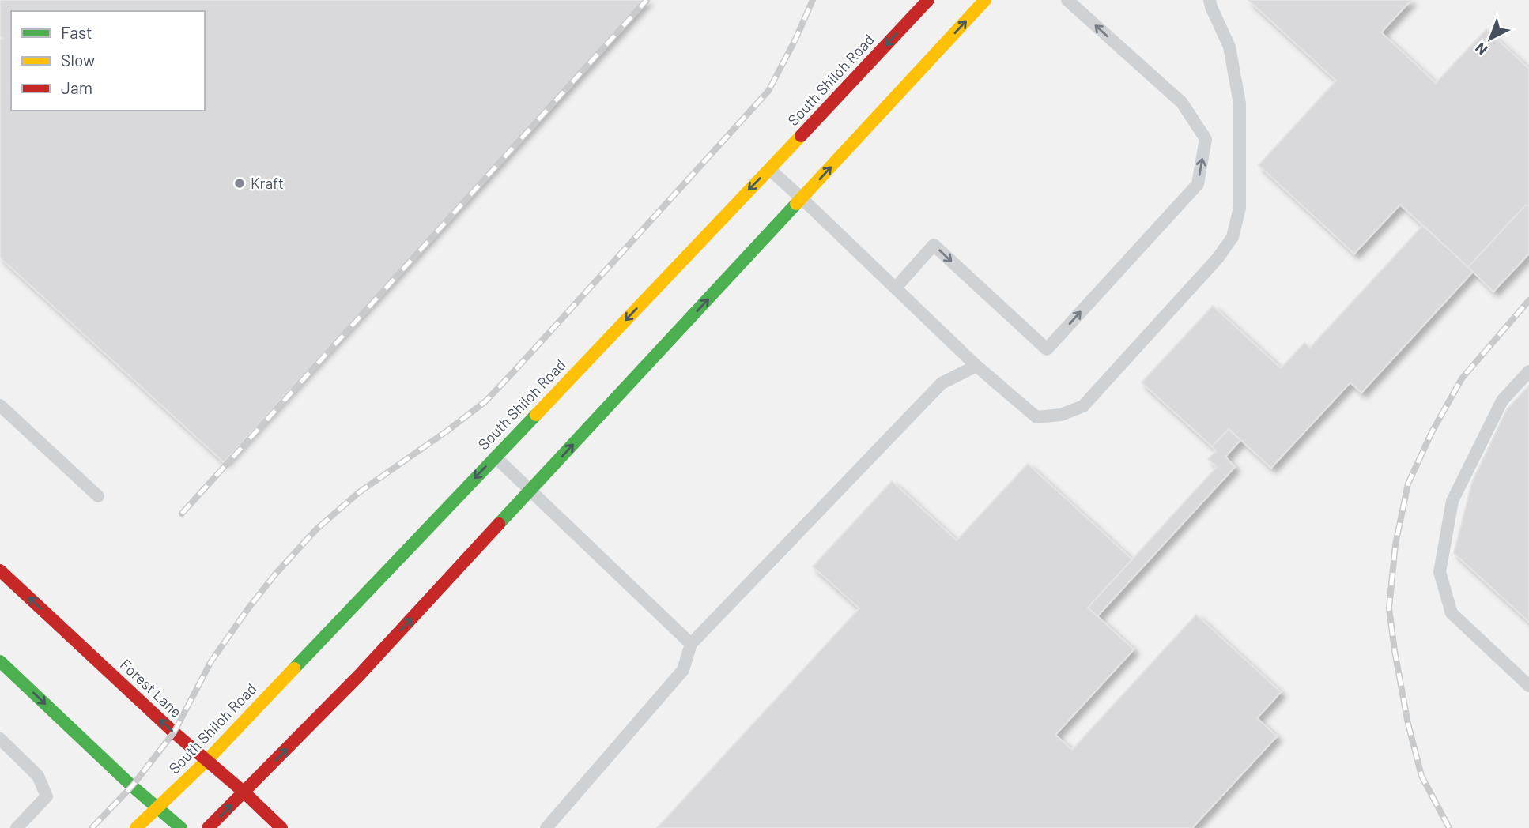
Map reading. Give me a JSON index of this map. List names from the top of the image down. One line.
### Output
{"streets":{"main road":["South Shiloh Road","Forest Lane"]},"crossings":[["South Shiloh Road","Forest Lane"]],"places":["Kraft"],"legend":["Fast","Slow","Jam"],"north":"bottom left"}
